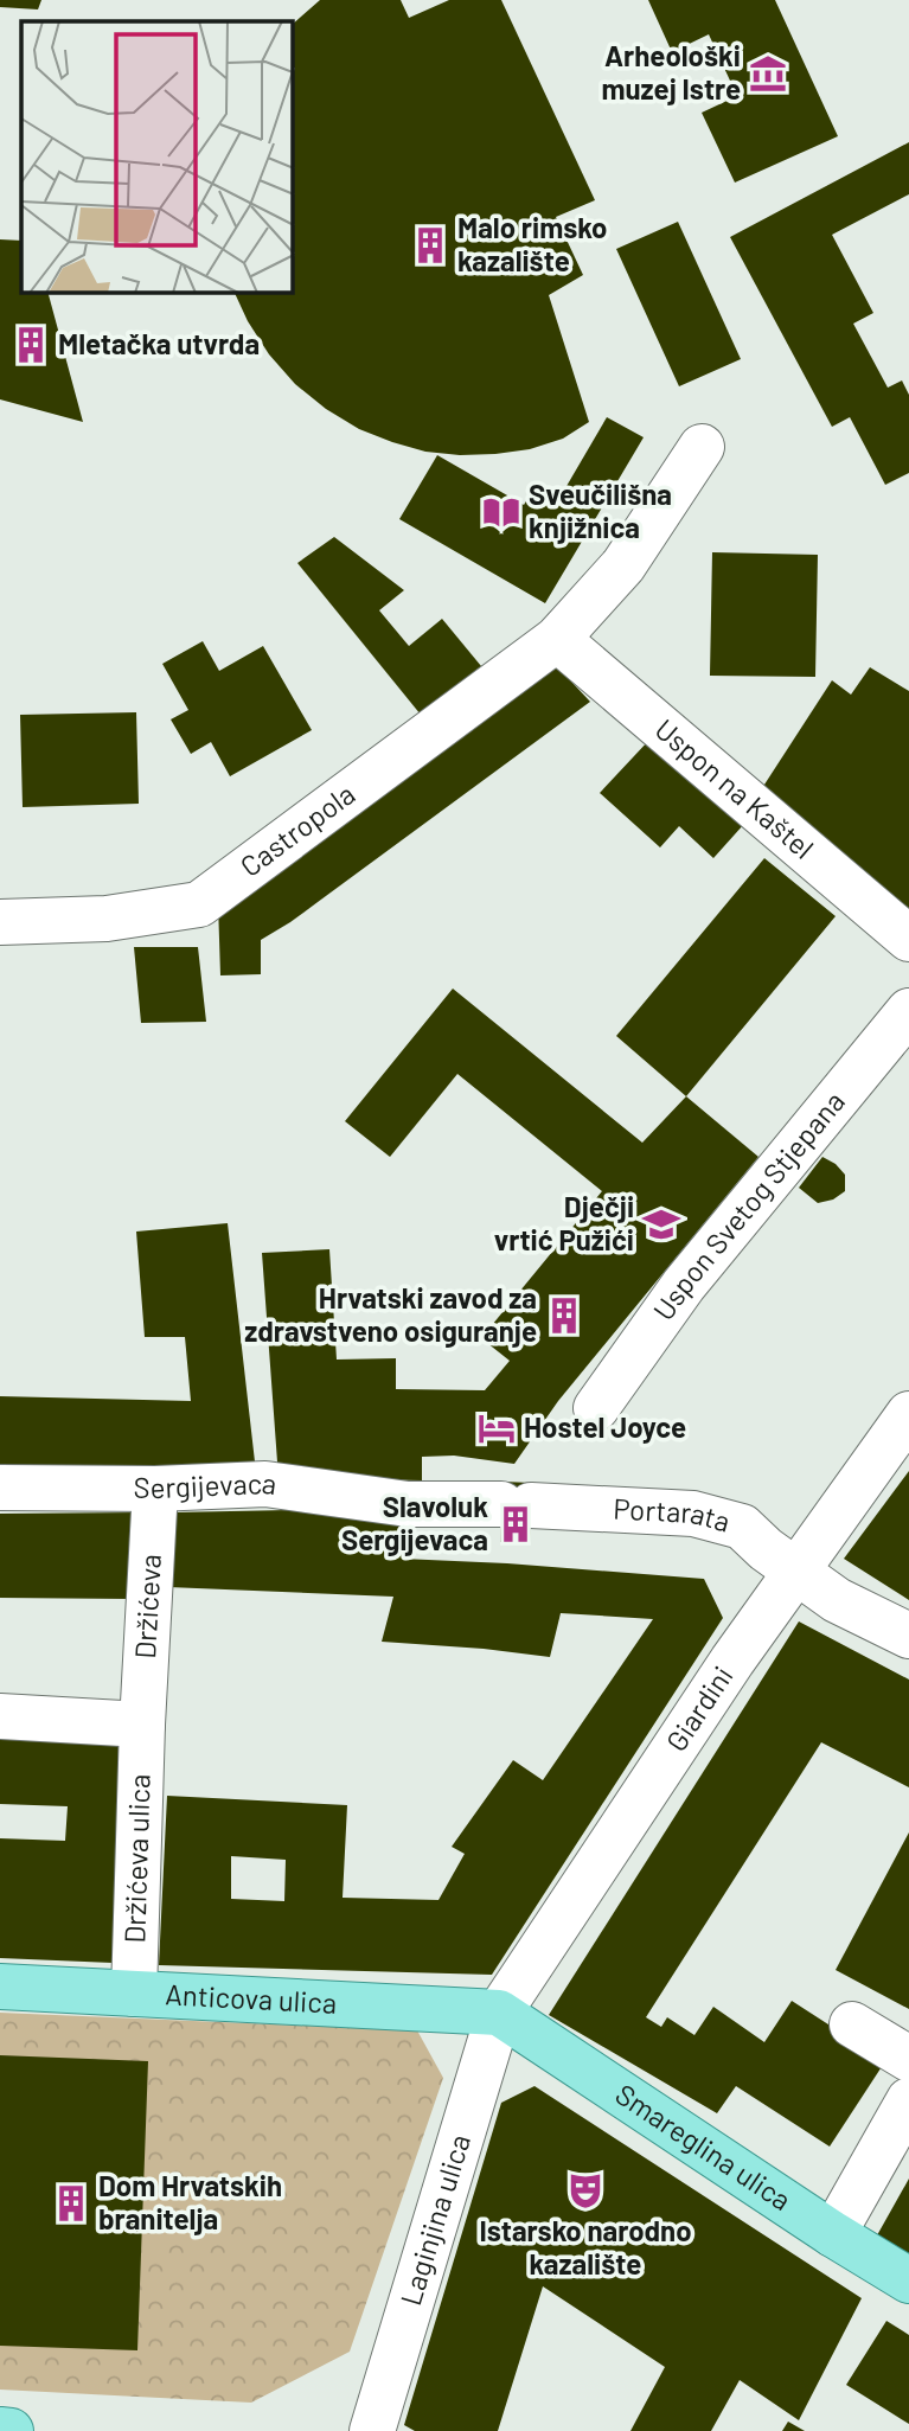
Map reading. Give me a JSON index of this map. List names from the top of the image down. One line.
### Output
{"streets":{"main road":["Anticova ulica","Smareglina ulica"],"street":["Uspon na Kaštel","Castropola","Uspon Svetog Stjepana","Sergijevaca","Portarata","Držićeva","Giardini","Držićeva ulica","Laginjina ulica"]},"crossings":[["Uspon na Kaštel","Castropola"],["Sergijevaca","Portarata"],["Sergijevaca","Držićeva"],["Portarata","Giardini"],["Držićeva","Držićeva ulica"],["Giardini","Anticova ulica"],["Giardini","Smareglina ulica"],["Giardini","Laginjina ulica"],["Držićeva ulica","Anticova ulica"],["Anticova ulica","Smareglina ulica"],["Anticova ulica","Laginjina ulica"],["Smareglina ulica","Laginjina ulica"]],"places":{"museum":["Arheološki muzej Istre"],"building":["Malo rimsko kazalište","Mletačka utvrda","Hrvatski zavod za zdravstveno osiguranje","Slavoluk Sergijevaca","Dom Hrvatskih branitelja"],"library":["Sveučilišna knjižnica"],"school or university":["Dječji vrtić Pužići"],"hotel":["Hostel Joyce"],"theatre":["Istarsko narodno kazalište"]}}
